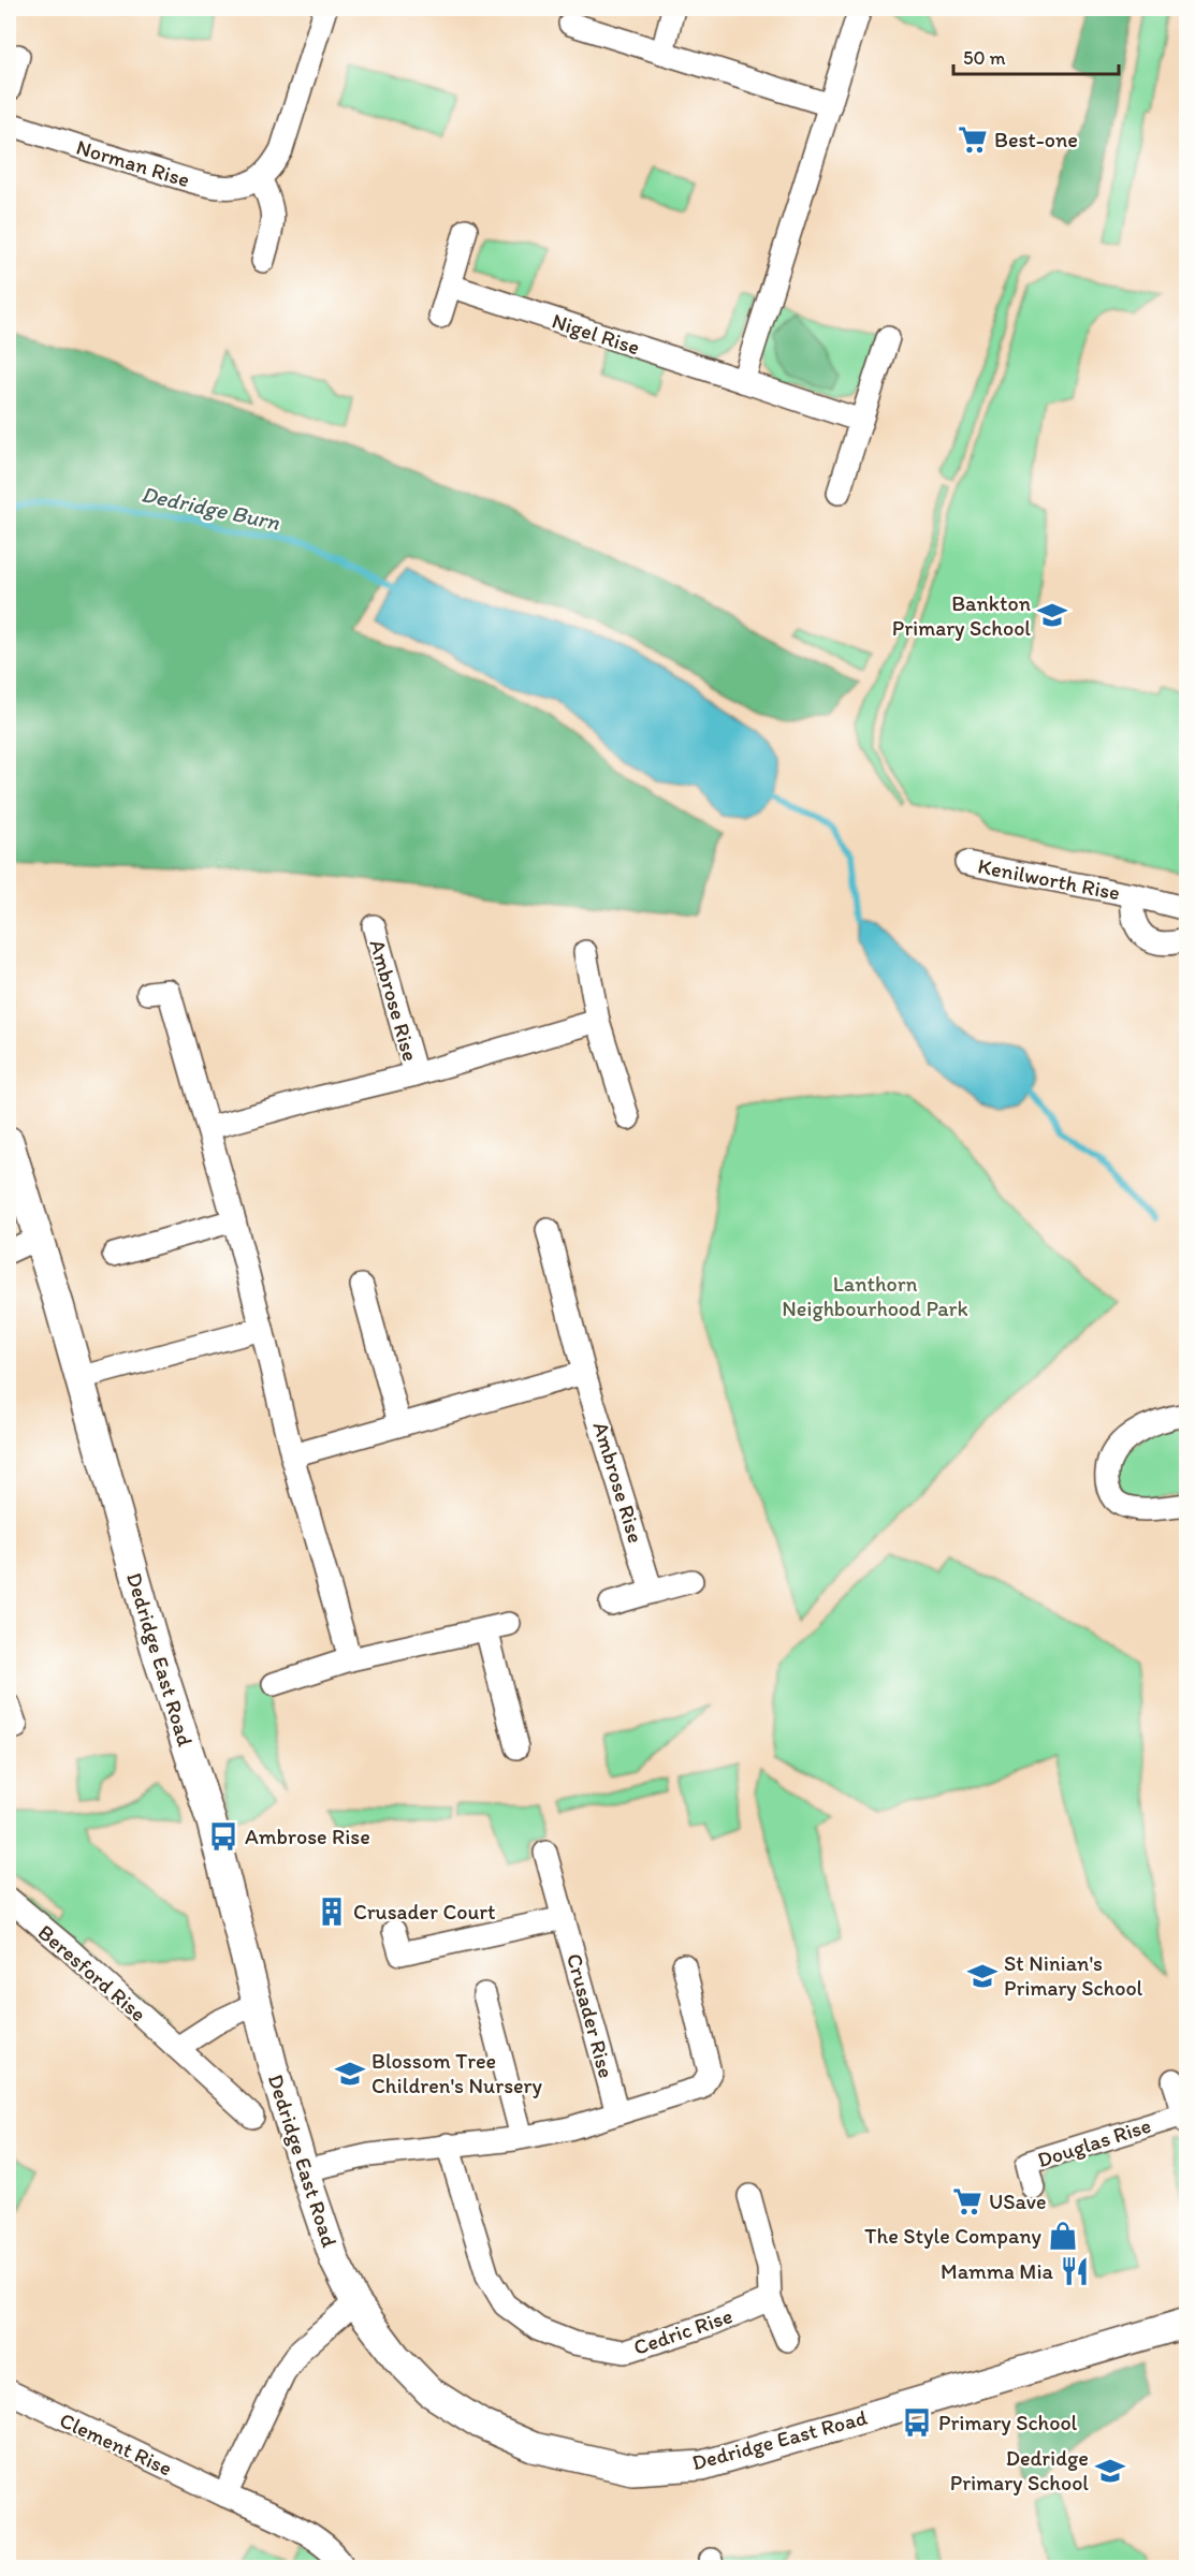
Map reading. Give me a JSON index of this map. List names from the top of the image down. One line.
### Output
{"streets":{"street":["Norman Rise","Nigel Rise","Kenilworth Rise","Ambrose Rise","Dedridge East Road","Beresford Rise","Crusader Rise","Douglas Rise","Cedric Rise","Clement Rise"]},"water":["Dedridge Burn"],"parks":["Lanthorn Neighbourhood Park"],"places":{"supermarket":["Best-one","USave"],"school or university":["Bankton Primary School","St Ninian's Primary School","Blossom Tree Children's Nursery","Dedridge Primary School"],"bus stop":["Ambrose Rise","Primary School"],"building":["Crusader Court"],"shop":["The Style Company"],"restaurant":["Mamma Mia"]},"scale_bar":"50 m"}
